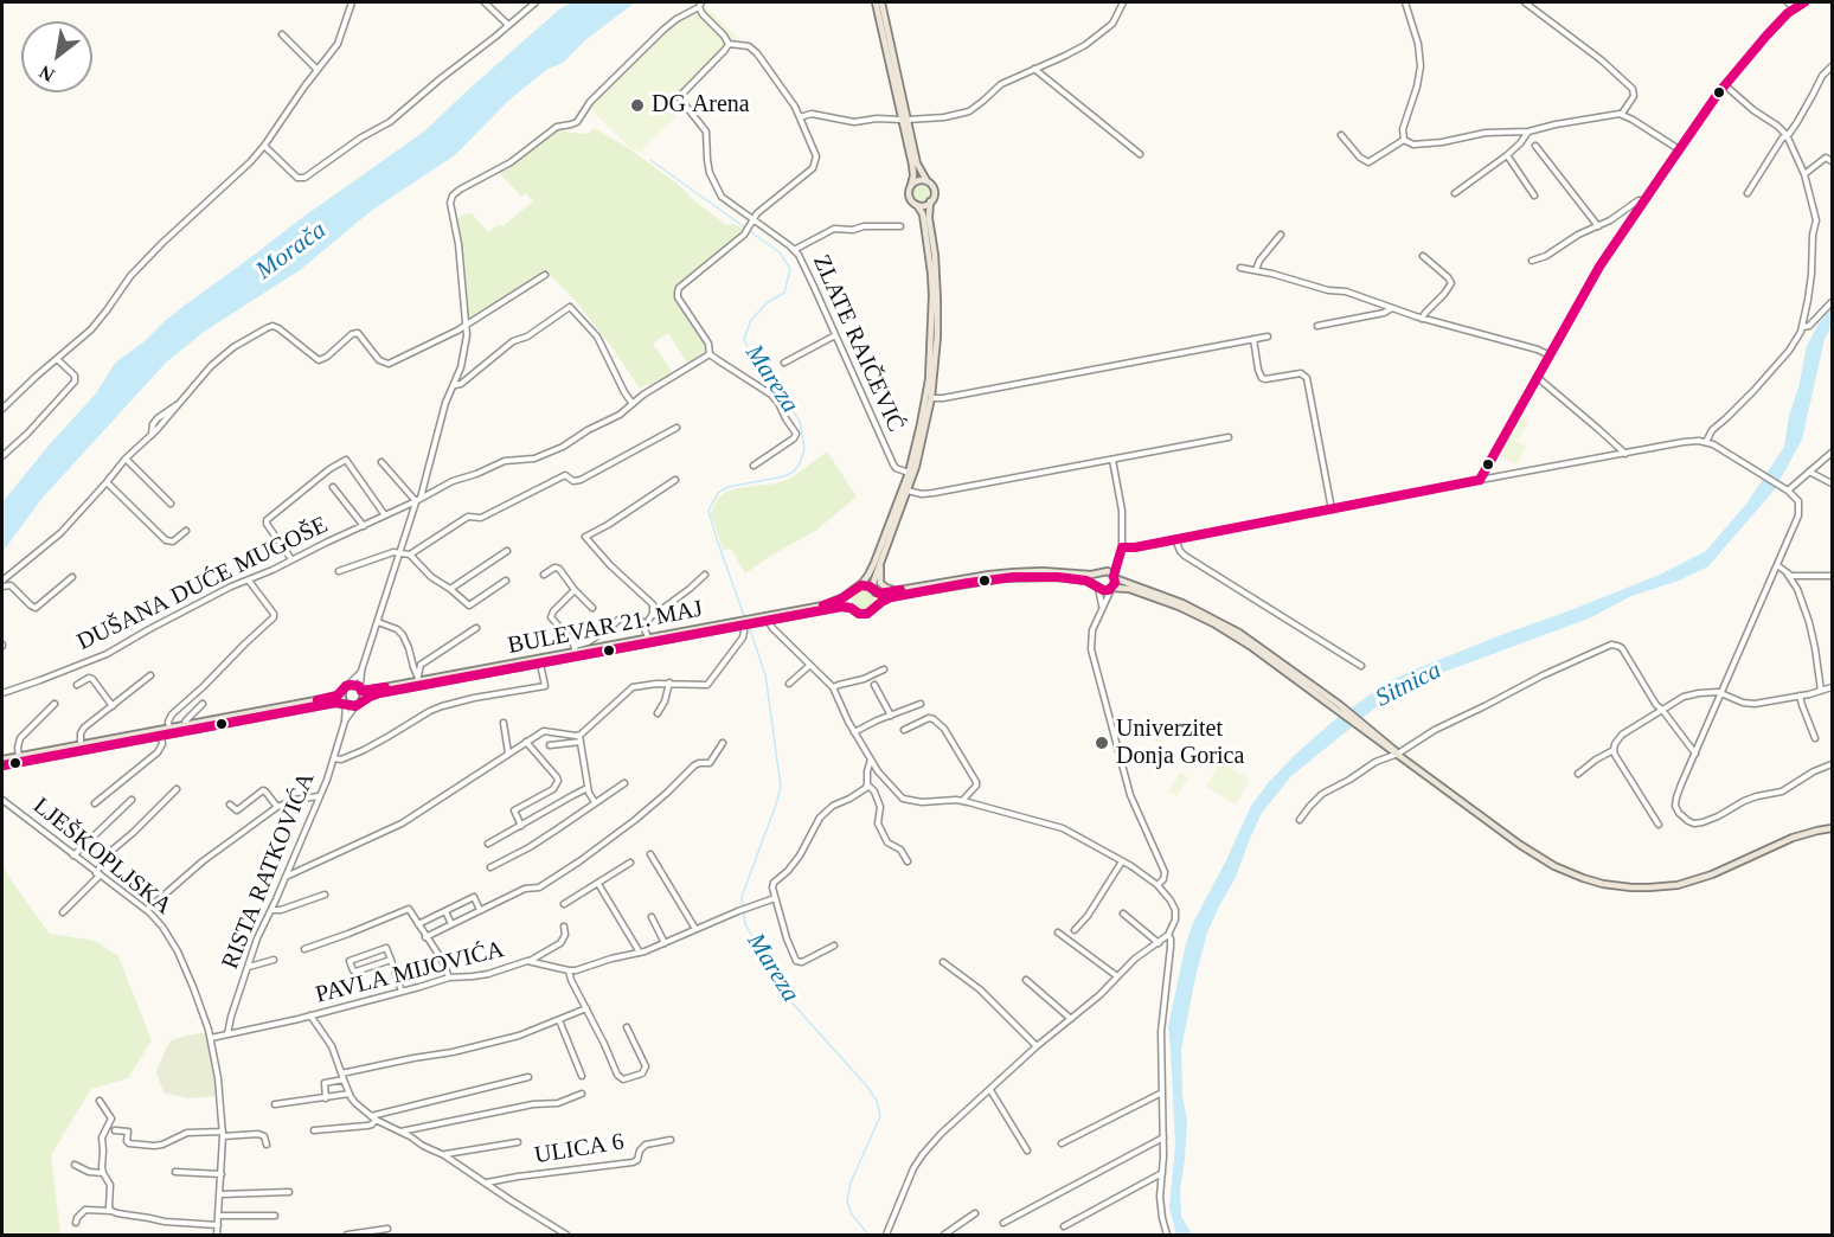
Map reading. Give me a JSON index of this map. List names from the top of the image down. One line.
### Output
{"streets":{"main road":["BULEVAR 21. MAJ"],"street":["ZLATE RAIČEVIĆ","DUŠANA DUĆE MUGOŠE","LJEŠKOPLJSKA","RISTA RATKOVIĆA","PAVLA MIJOVIĆA","ULICA 6"]},"crossings":[["BULEVAR 21. MAJ","RISTA RATKOVIĆA"],["LJEŠKOPLJSKA","PAVLA MIJOVIĆA"],["RISTA RATKOVIĆA","PAVLA MIJOVIĆA"]],"water":["Morača","Mareza","Sitnica"],"places":["DG Arena","Univerzitet Donja Gorica"],"north":"bottom left"}
